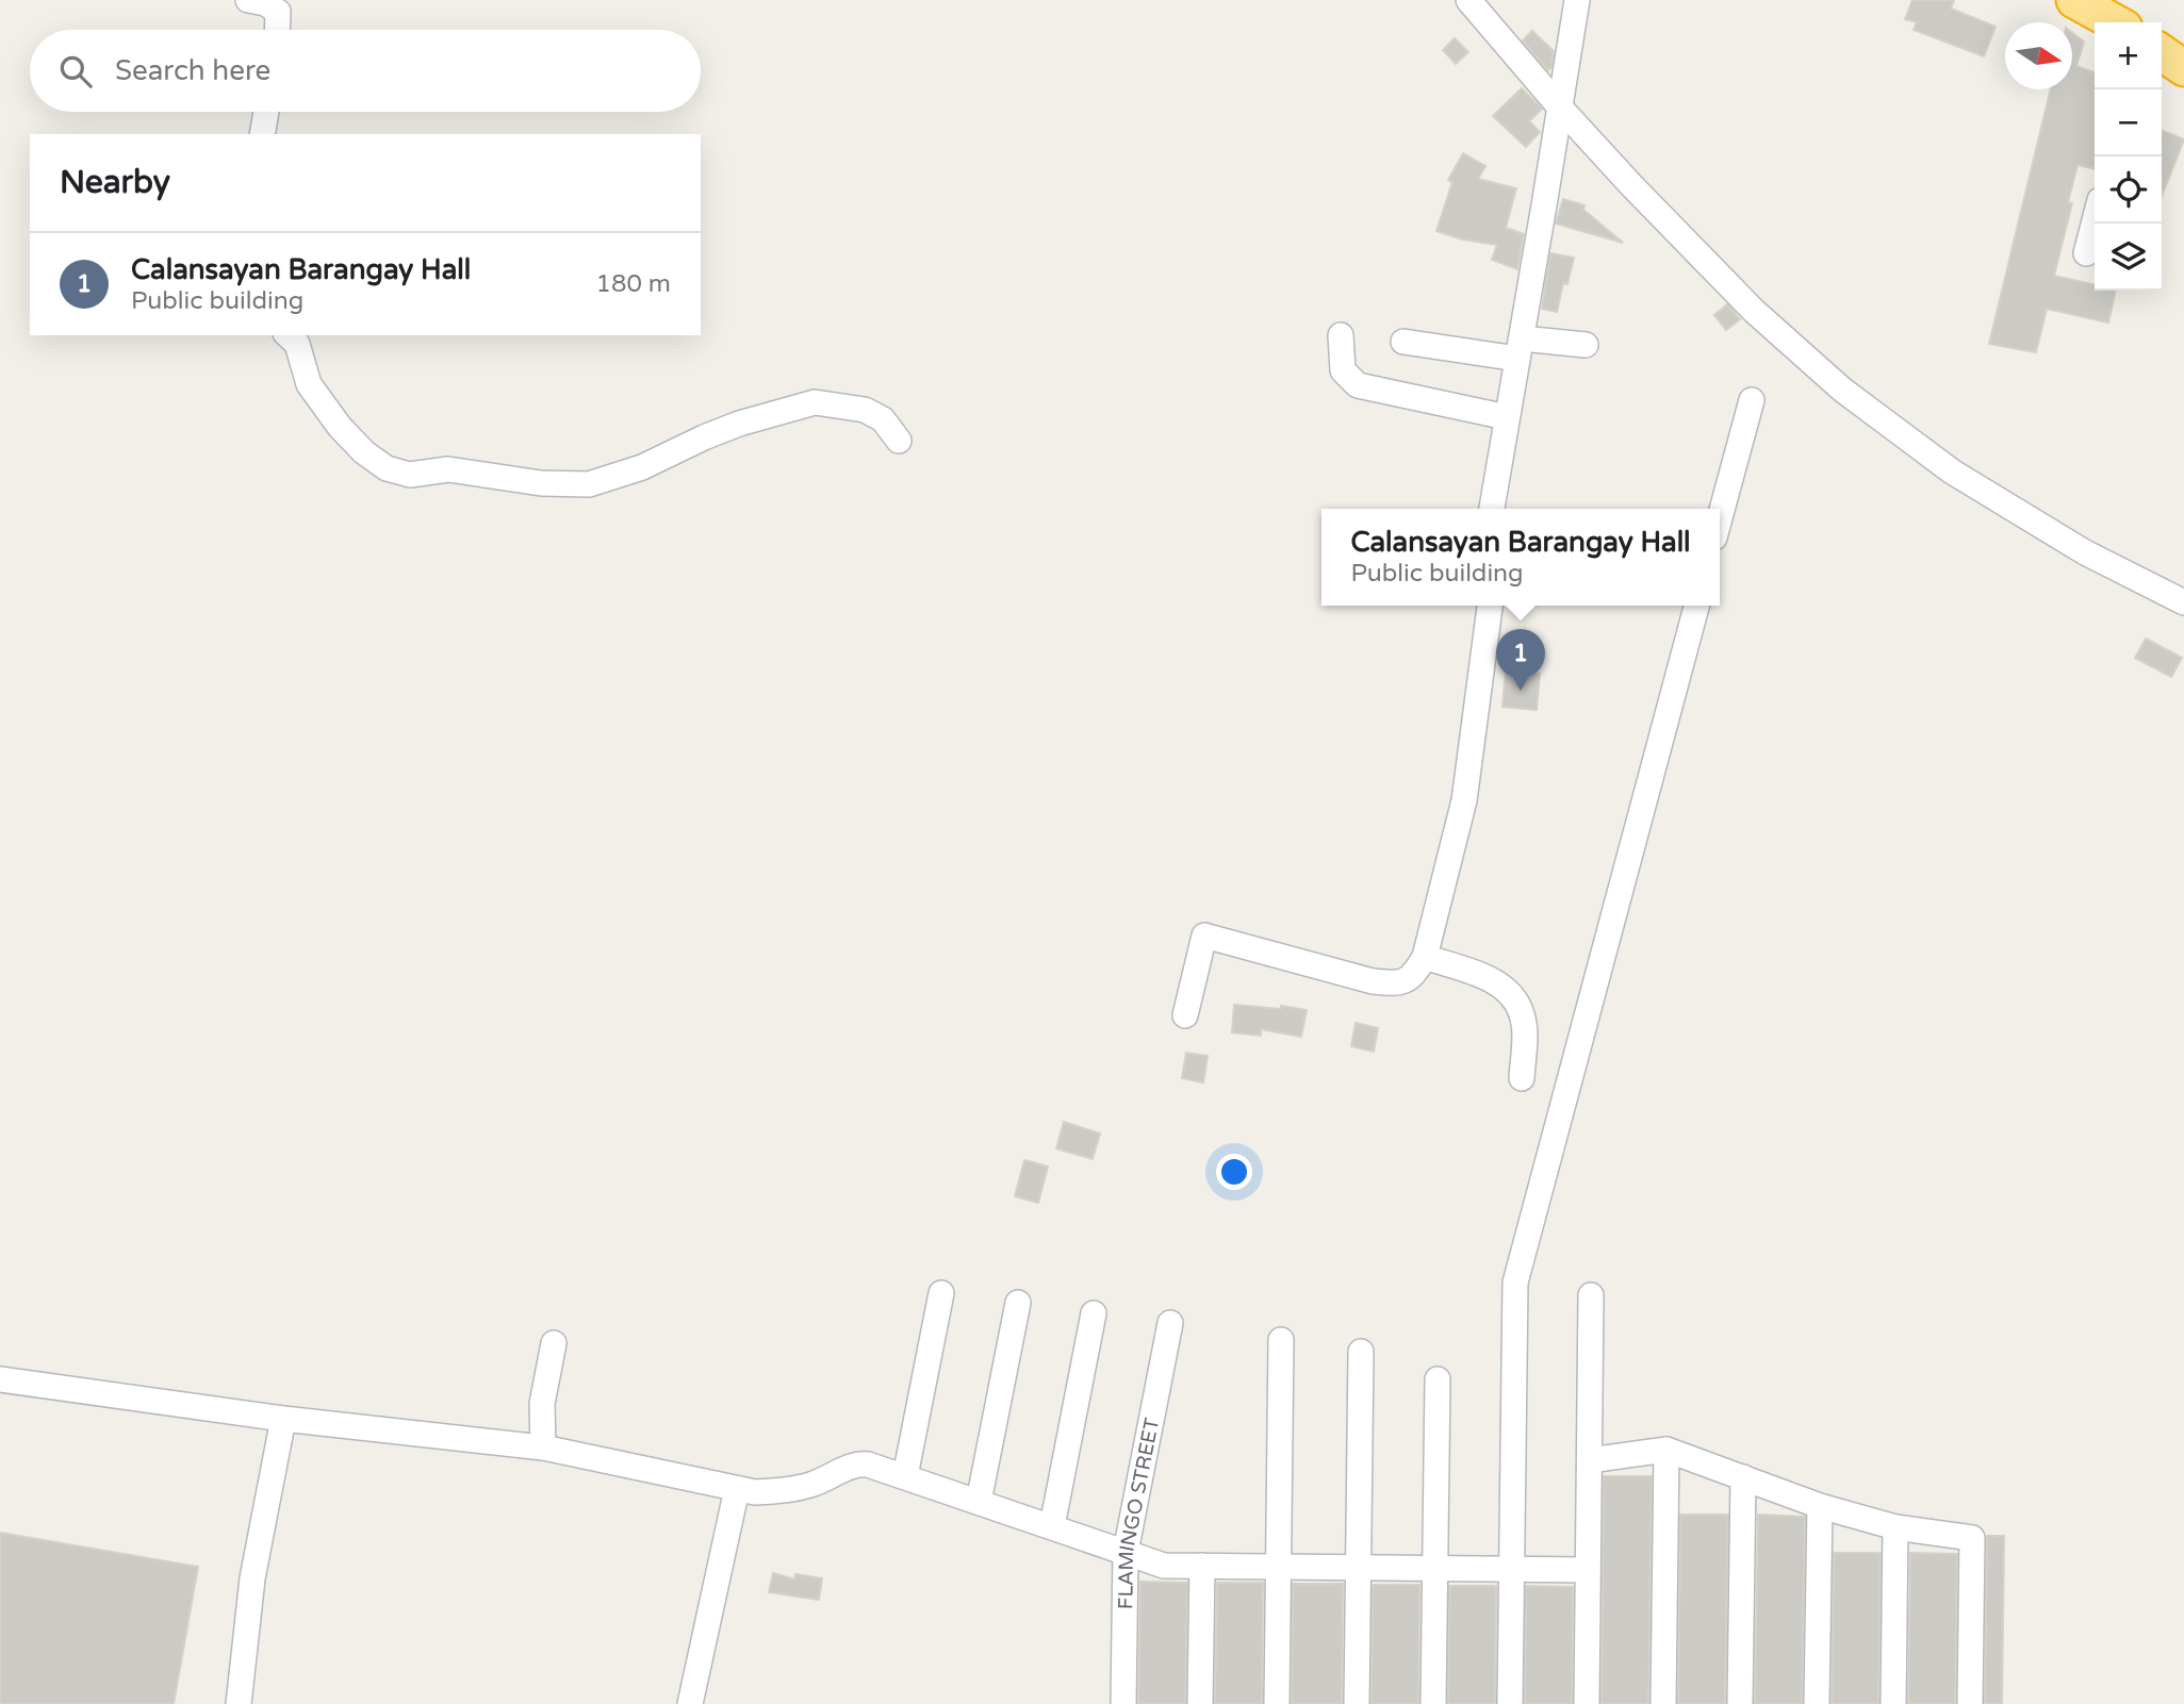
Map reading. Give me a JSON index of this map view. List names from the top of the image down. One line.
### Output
{"streets":{"street":["FLAMINGO STREET"]},"north":"right","page":{"map_buttons":["+","−"],"search":"Search here","heading":"Nearby","list":[{"mark":"1","name":"Calansayan Barangay Hall","note":"Public building","value":"180 m"}],"popup":["Calansayan Barangay Hall","Public building"],"pins":"1"}}
